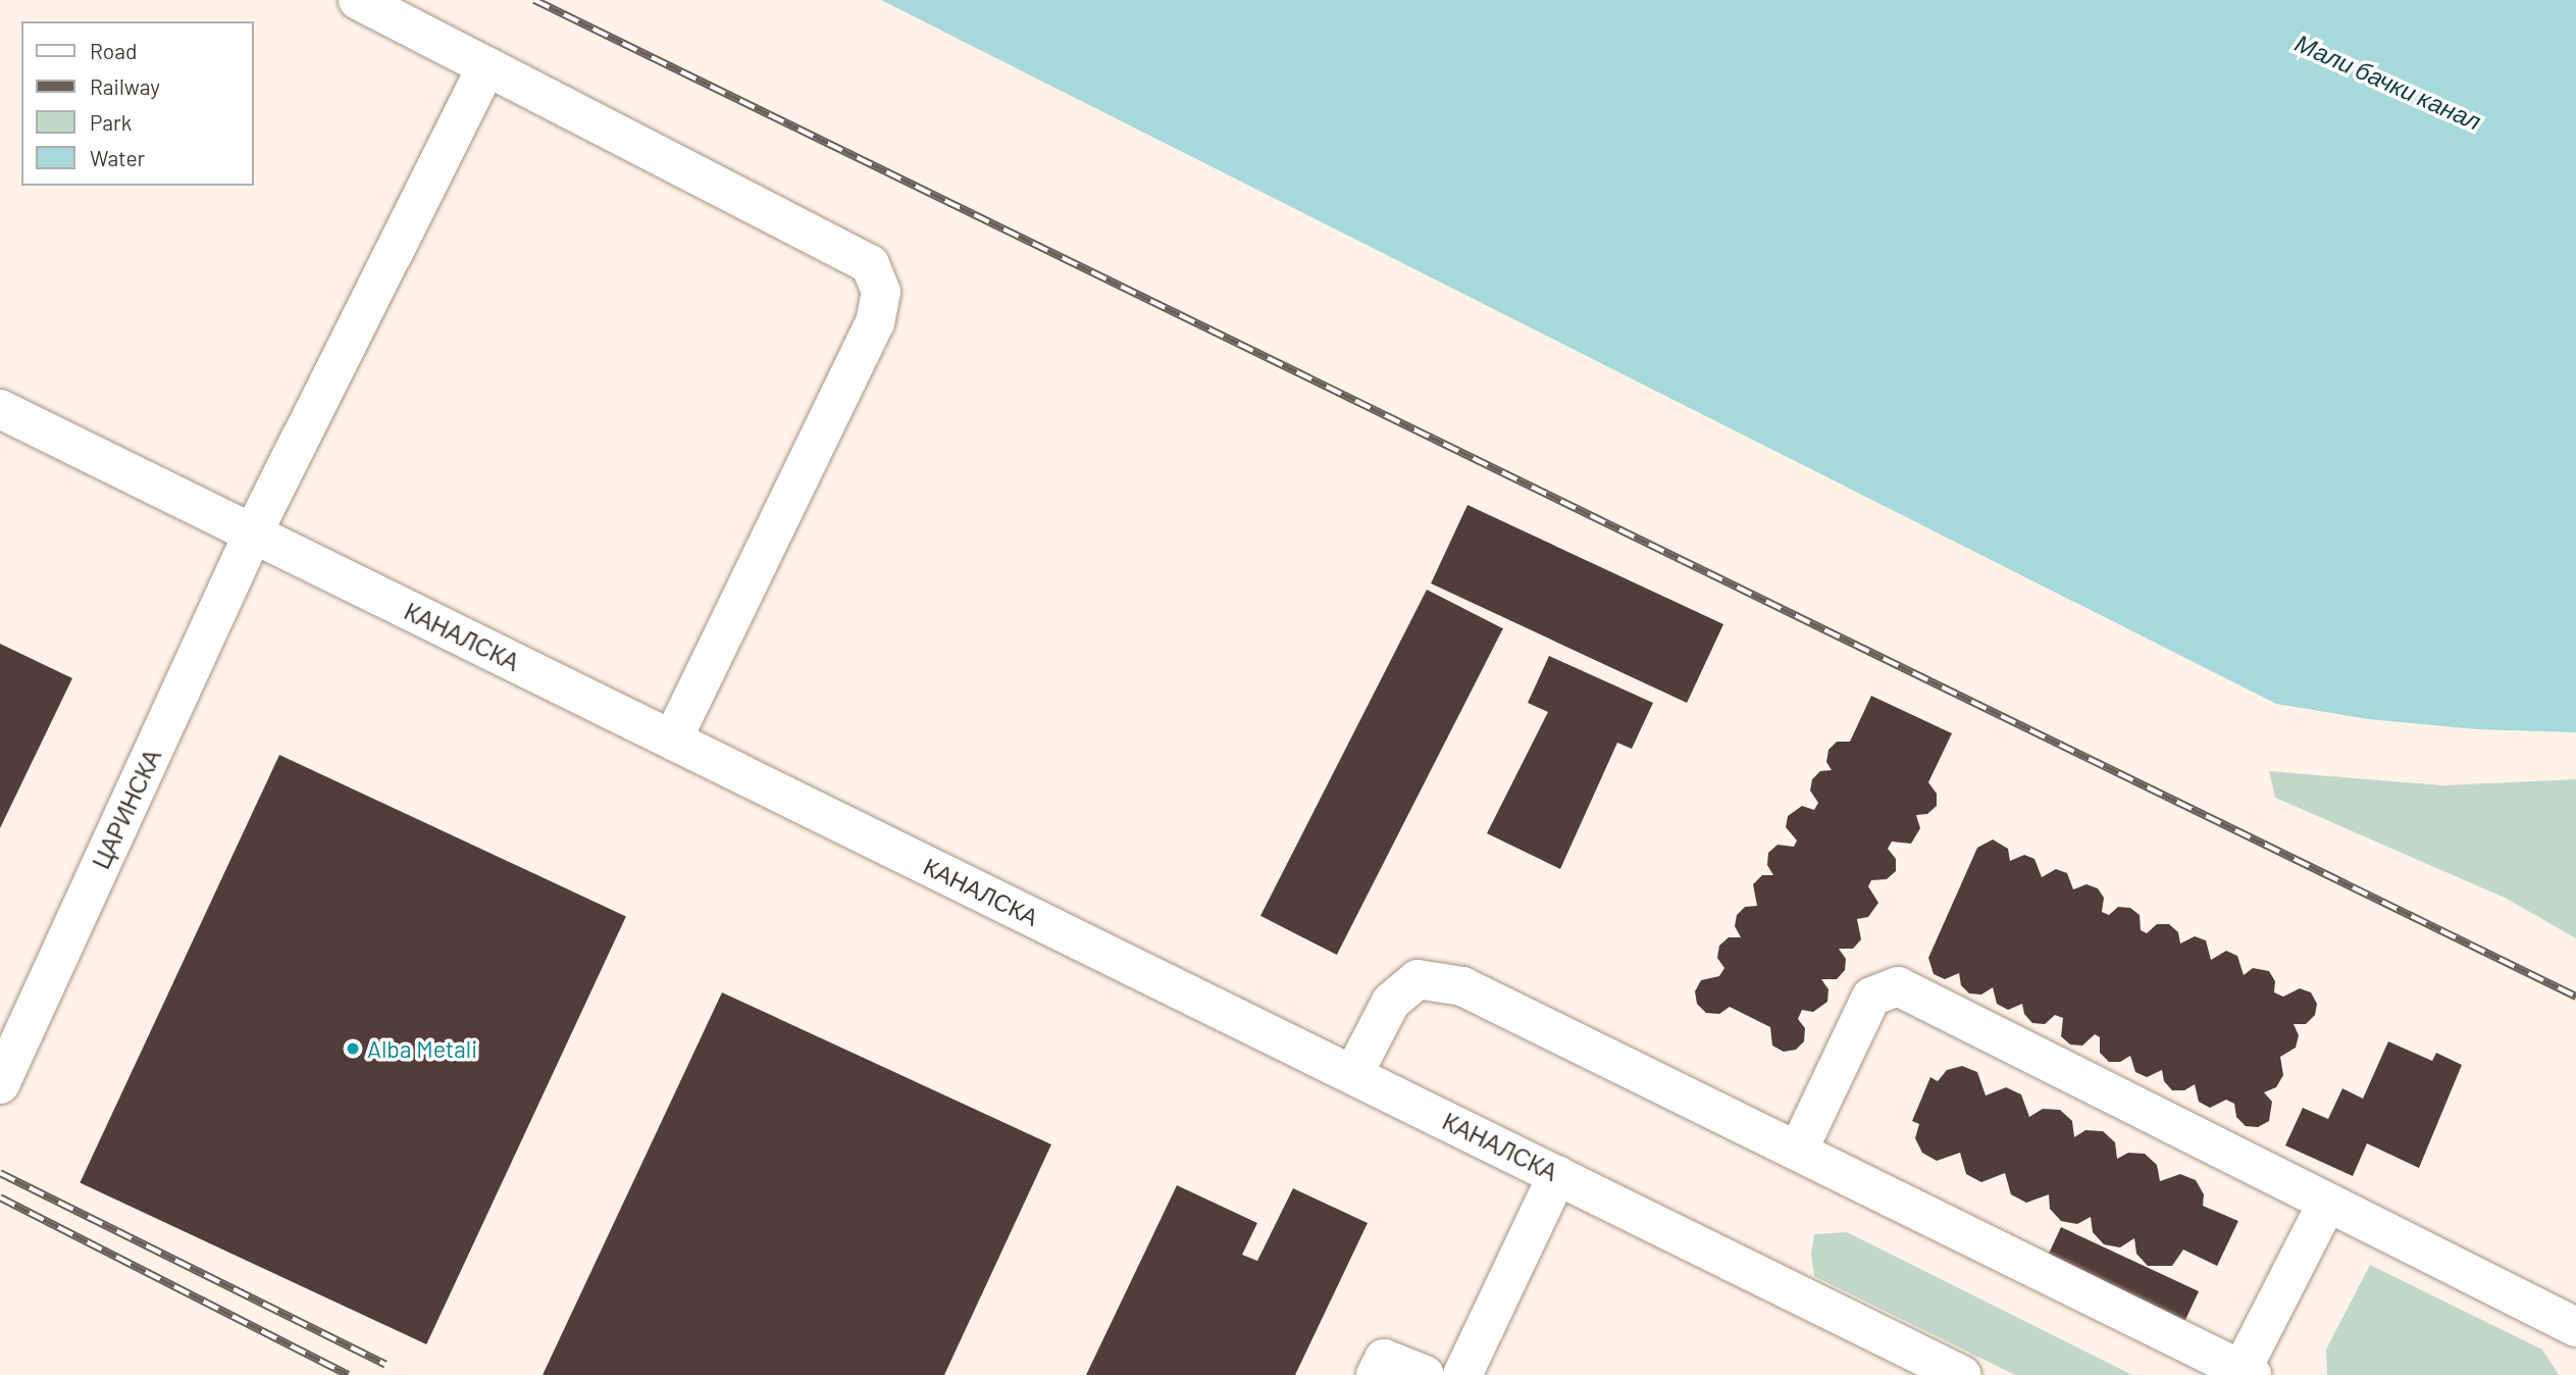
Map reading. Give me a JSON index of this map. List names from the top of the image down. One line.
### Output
{"streets":{"street":["КАНАЛСКА","ЦАРИНСКА"]},"crossings":[["КАНАЛСКА","ЦАРИНСКА"]],"water":["Мали бачки канал"],"places":["Alba Metali"],"legend":["Road","Railway","Park","Water"]}
